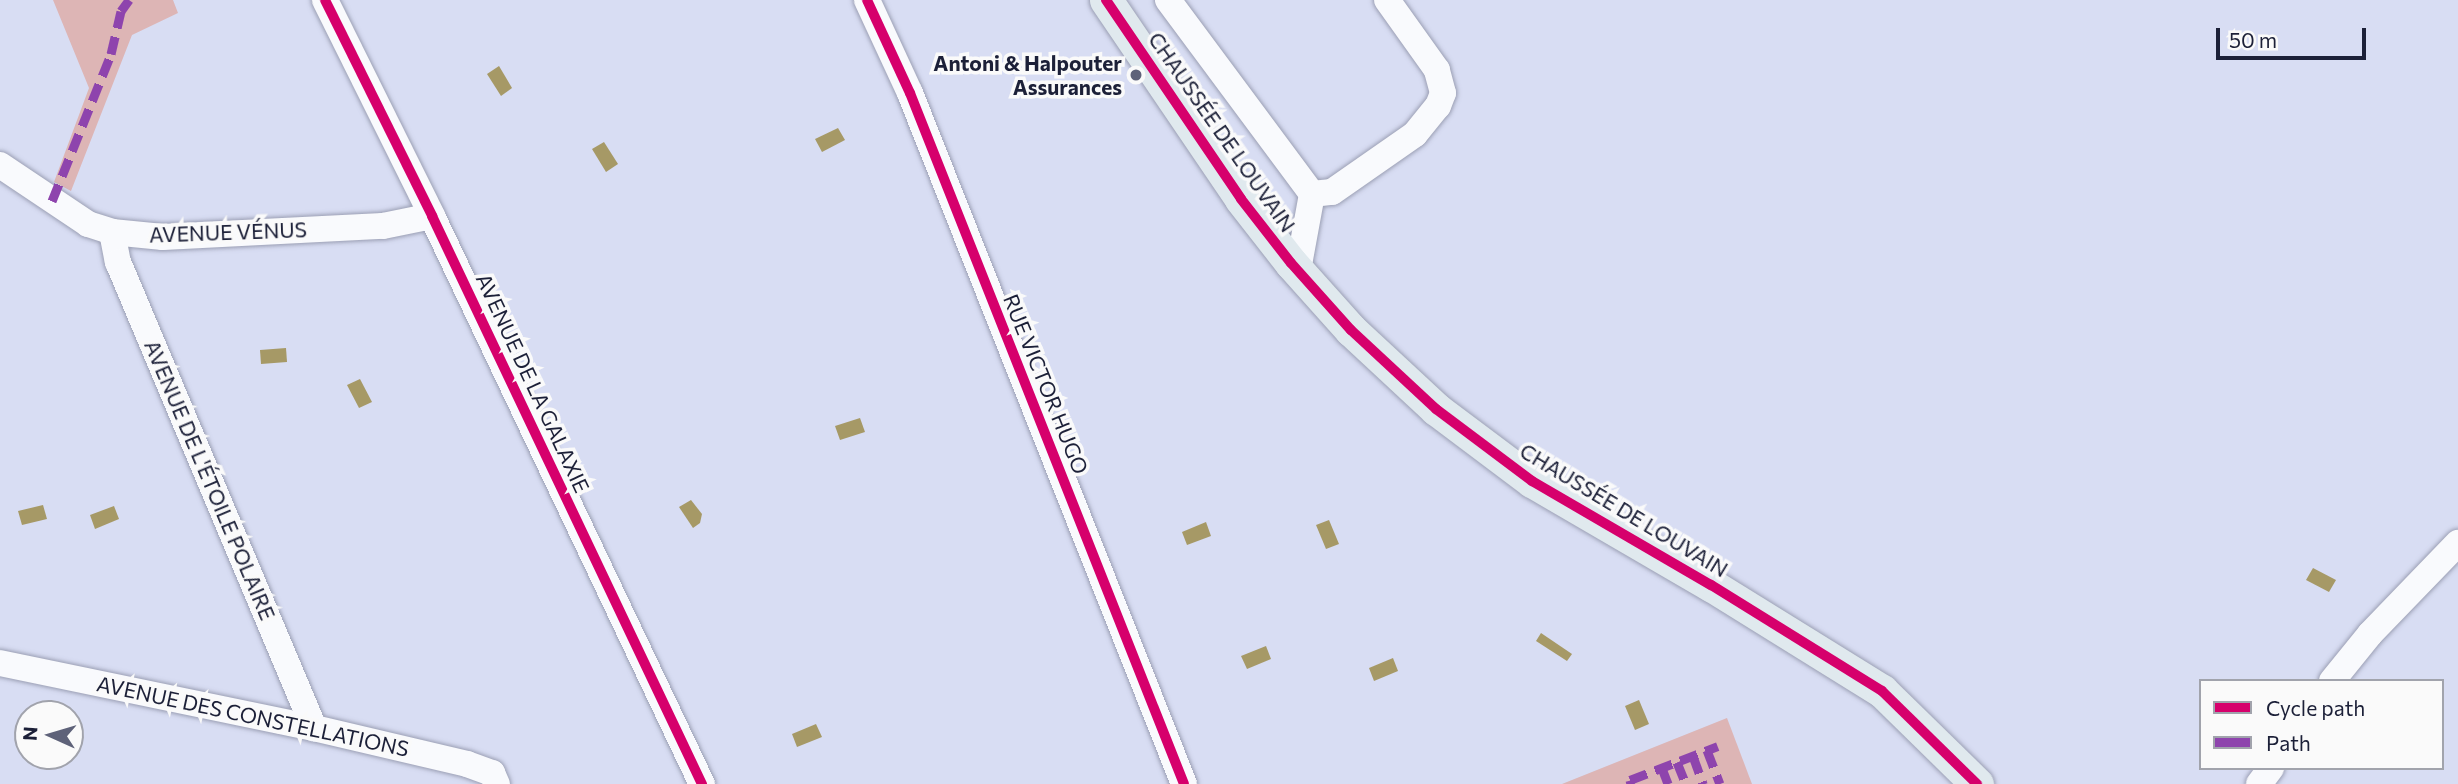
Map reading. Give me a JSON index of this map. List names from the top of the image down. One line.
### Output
{"streets":{"main road":["CHAUSSÉE DE LOUVAIN"],"street":["AVENUE VÉNUS","AVENUE DE LA GALAXIE","RUE VICTOR HUGO","AVENUE DE L'ÉTOILE POLAIRE","AVENUE DES CONSTELLATIONS"]},"crossings":[["AVENUE VÉNUS","AVENUE DE LA GALAXIE"],["AVENUE VÉNUS","AVENUE DE L'ÉTOILE POLAIRE"],["AVENUE DE L'ÉTOILE POLAIRE","AVENUE DES CONSTELLATIONS"]],"places":["Antoni & Halpouter Assurances"],"legend":["Cycle path","Path"],"scale_bar":"50 m","north":"left"}
